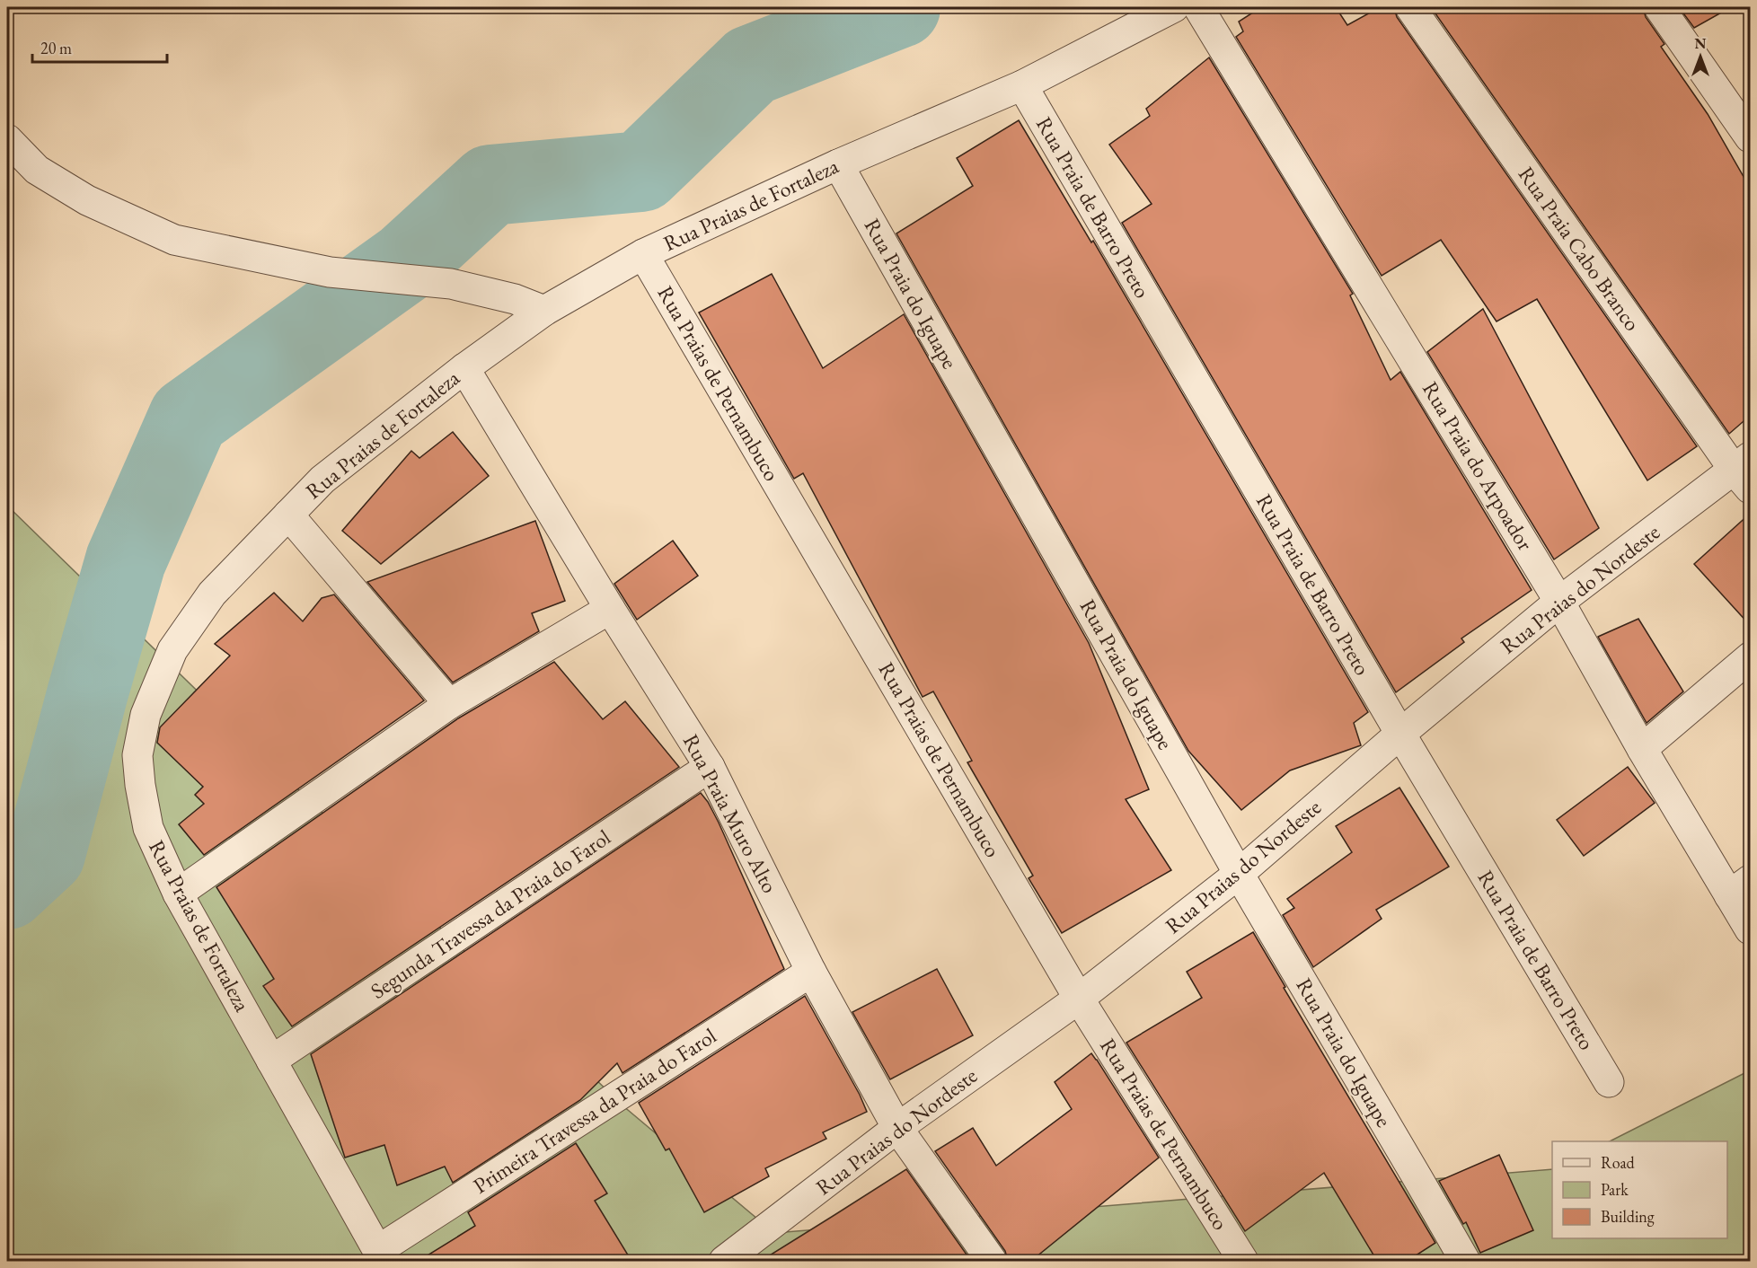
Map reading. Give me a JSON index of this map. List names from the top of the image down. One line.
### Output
{"streets":{"street":["Rua Praias de Fortaleza","Rua Praia de Barro Preto","Rua Praia Cabo Branco","Rua Praia do Iguape","Rua Praias de Pernambuco","Rua Praia do Arpoador","Rua Praias do Nordeste","Rua Praia Muro Alto","Segunda Travessa da Praia do Farol","Primeira Travessa da Praia do Farol"]},"crossings":[["Rua Praias de Fortaleza","Rua Praia de Barro Preto"],["Rua Praias de Fortaleza","Rua Praia do Iguape"],["Rua Praias de Fortaleza","Rua Praias de Pernambuco"],["Rua Praias de Fortaleza","Rua Praia Muro Alto"],["Rua Praias de Fortaleza","Segunda Travessa da Praia do Farol"],["Rua Praias de Fortaleza","Primeira Travessa da Praia do Farol"],["Rua Praia de Barro Preto","Rua Praias do Nordeste"],["Rua Praia Cabo Branco","Rua Praias do Nordeste"],["Rua Praia do Iguape","Rua Praias do Nordeste"],["Rua Praias de Pernambuco","Rua Praias do Nordeste"],["Rua Praia do Arpoador","Rua Praias do Nordeste"],["Rua Praias do Nordeste","Rua Praia Muro Alto"],["Rua Praia Muro Alto","Segunda Travessa da Praia do Farol"],["Rua Praia Muro Alto","Primeira Travessa da Praia do Farol"]],"legend":["Road","Park","Building"],"scale_bar":"20 m","north":"top"}
